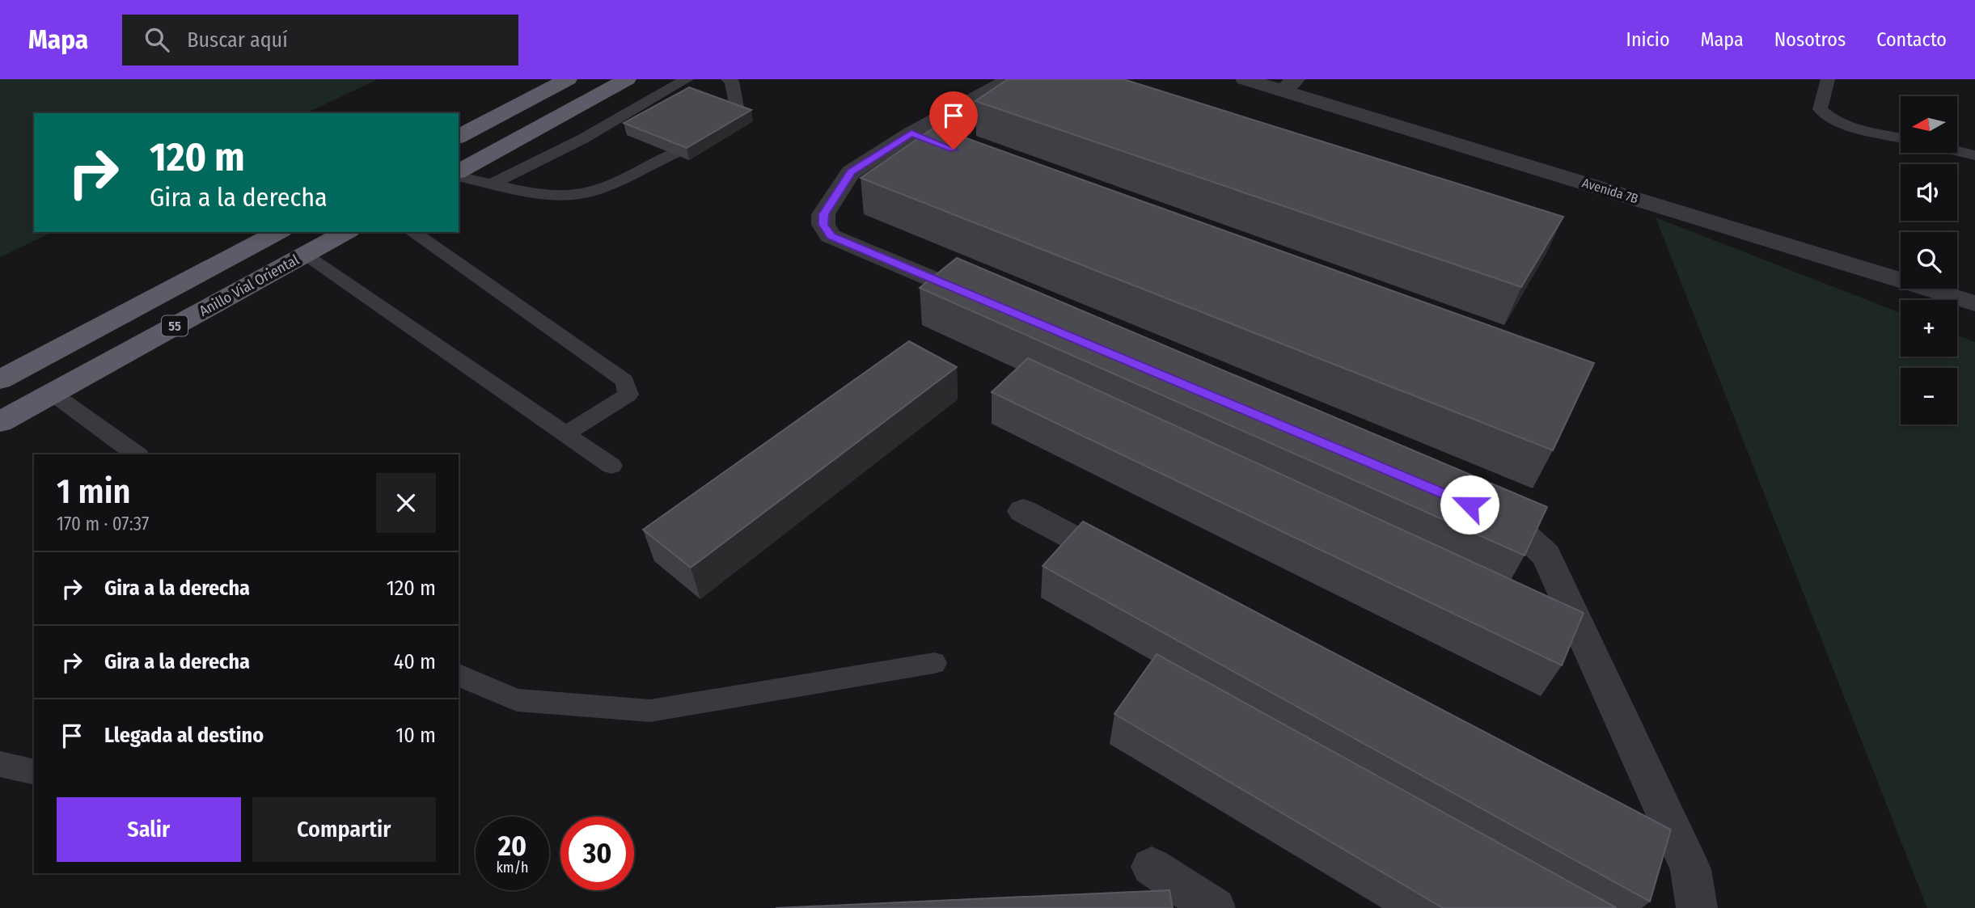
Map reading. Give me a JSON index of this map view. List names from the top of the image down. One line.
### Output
{"streets":{"highway":["Anillo Vial Oriental","55"],"street":["Avenida 7B"]},"north":"left","page":{"header":"Mapa","search":"Buscar aquí","nav":["Inicio","Mapa","Nosotros","Contacto"],"map_buttons":["+","−"],"turn":["120 m","Gira a la derecha"],"heading":["1 min","170 m · 07:37"],"list":[{"name":"Gira a la derecha","value":"120 m"},{"name":"Gira a la derecha","value":"40 m"},{"name":"Llegada al destino","value":"10 m"}],"buttons":["Salir","Compartir"],"speed":"20 km/h","limit":"30"}}
